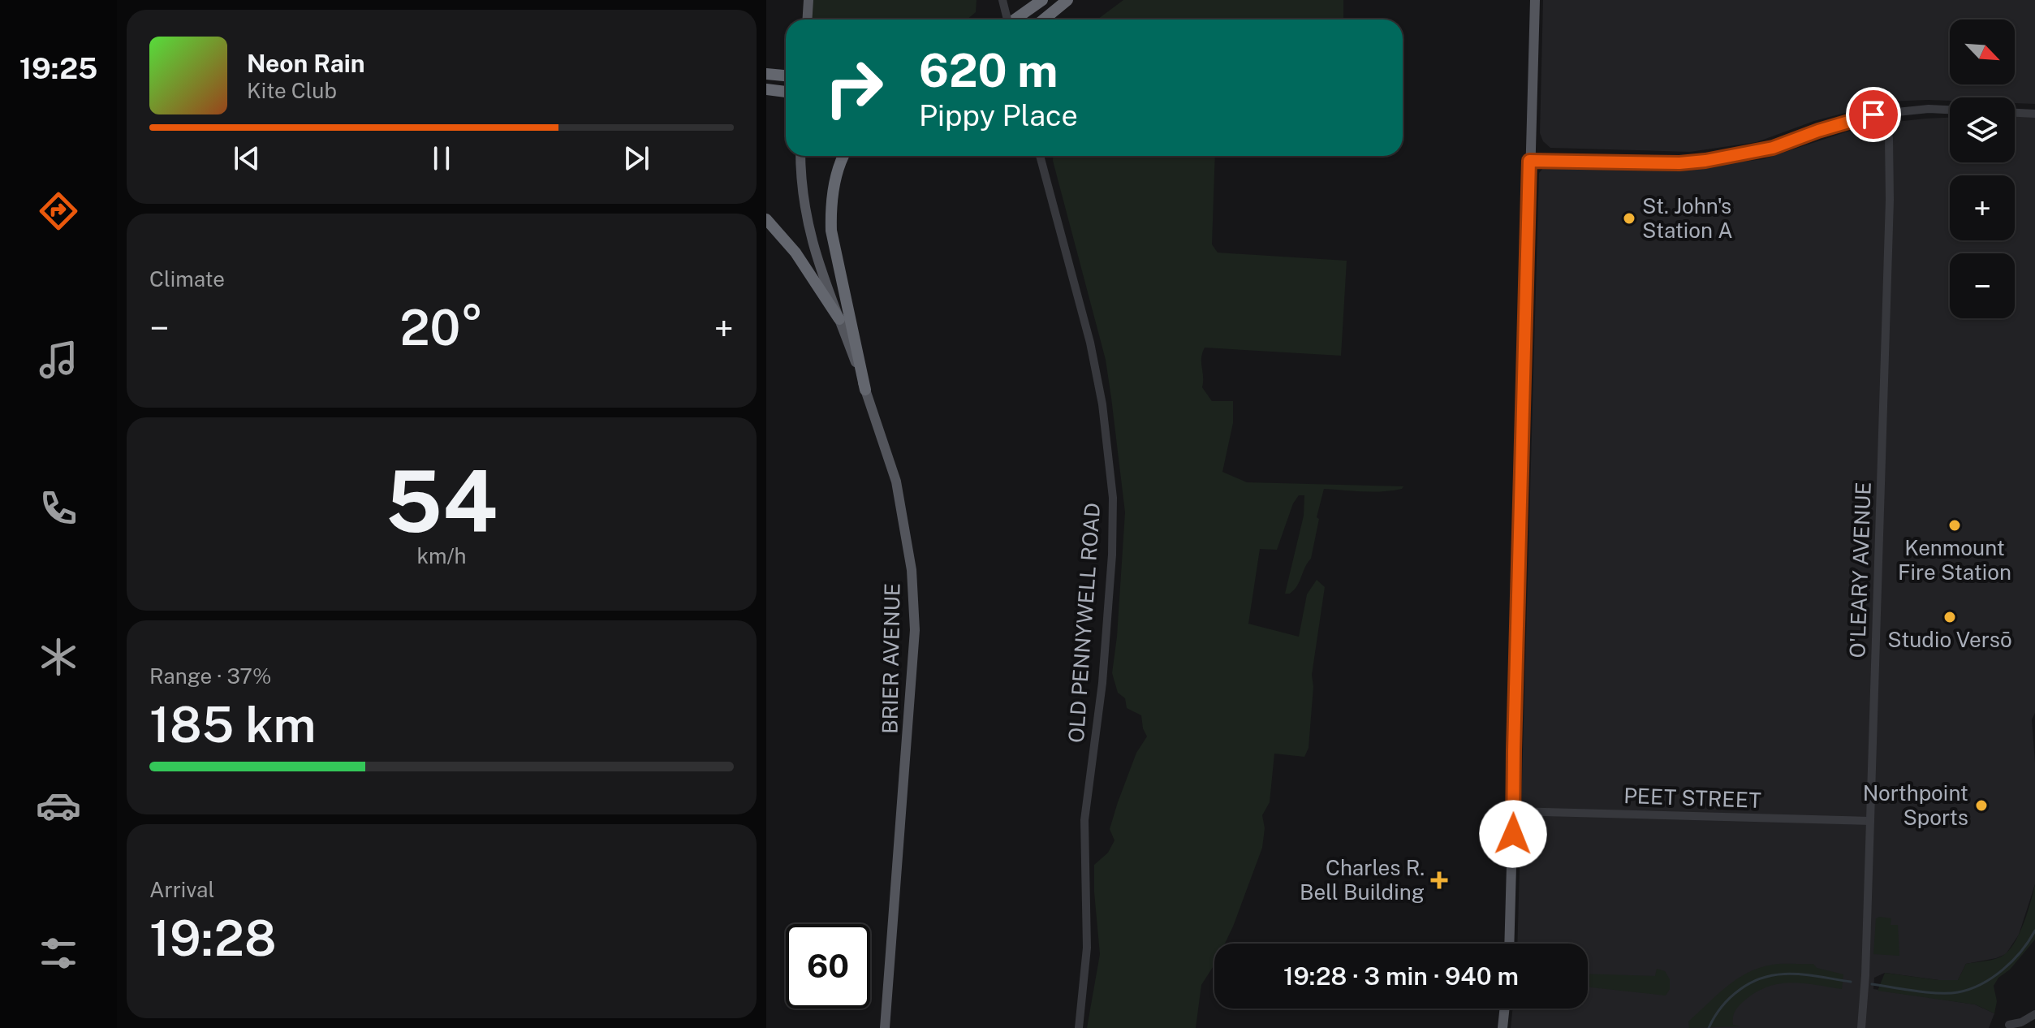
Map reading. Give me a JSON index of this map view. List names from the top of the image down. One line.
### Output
{"streets":{"main road":["BRIER AVENUE"],"street":["O'LEARY AVENUE","OLD PENNYWELL ROAD","PEET STREET"]},"crossings":[["O'LEARY AVENUE","PEET STREET"]],"places":{"other":["St. John's Station A","Kenmount Fire Station","Studio Versō","Northpoint Sports"],"health":["Charles R. Bell Building"]},"north":"bottom right","page":{"tabs":"19:25","map_buttons":["+","−"],"turn":["620 m","Pippy Place"],"song":["Neon Rain","Kite Club"],"tile":["Climate",["54","km/h"],["Range · 37%","185 km"],["Arrival","19:28"]],"heat":["−","20°","+"],"limit":"60","trip":"19:28 · 3 min · 940 m"}}
